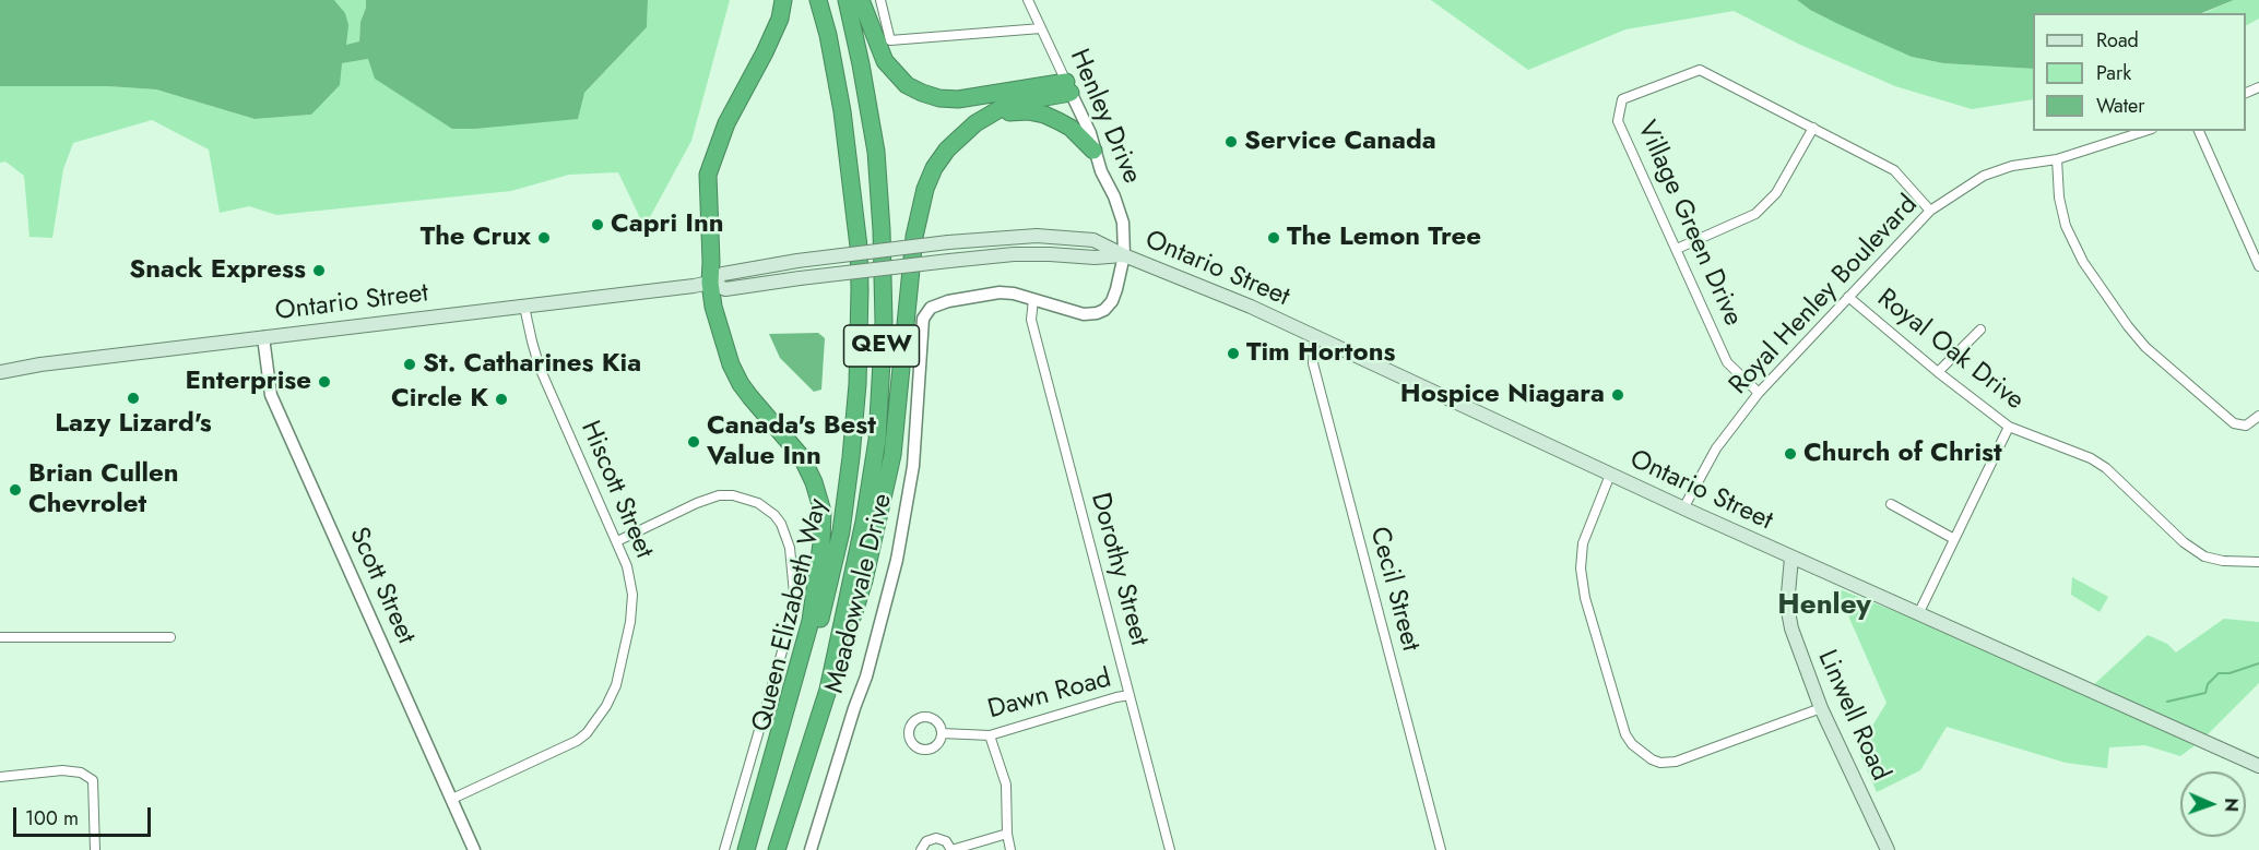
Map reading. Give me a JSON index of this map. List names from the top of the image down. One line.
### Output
{"streets":{"highway":["QEW","Queen Elizabeth Way"],"main road":["Ontario Street","Linwell Road"],"street":["Henley Drive","Village Green Drive","Royal Henley Boulevard","Royal Oak Drive","Hiscott Street","Dorothy Street","Scott Street","Cecil Street","Meadowvale Drive","Dawn Road"]},"crossings":[["Henley Drive","Ontario Street"],["Henley Drive","Meadowvale Drive"],["Village Green Drive","Royal Henley Boulevard"],["Ontario Street","Royal Henley Boulevard"],["Ontario Street","Hiscott Street"],["Ontario Street","Scott Street"],["Ontario Street","Cecil Street"],["Ontario Street","Meadowvale Drive"],["Ontario Street","Linwell Road"],["Royal Henley Boulevard","Royal Oak Drive"],["Hiscott Street","Scott Street"],["Dorothy Street","Meadowvale Drive"],["Dorothy Street","Dawn Road"]],"districts":["Henley"],"places":["Service Canada","Capri Inn","The Crux","The Lemon Tree","Snack Express","Tim Hortons","St. Catharines Kia","Enterprise","Hospice Niagara","Lazy Lizard's","Circle K","Canada's Best Value Inn","Church of Christ","Brian Cullen Chevrolet"],"legend":["Road","Park","Water"],"scale_bar":"100 m","north":"right"}
